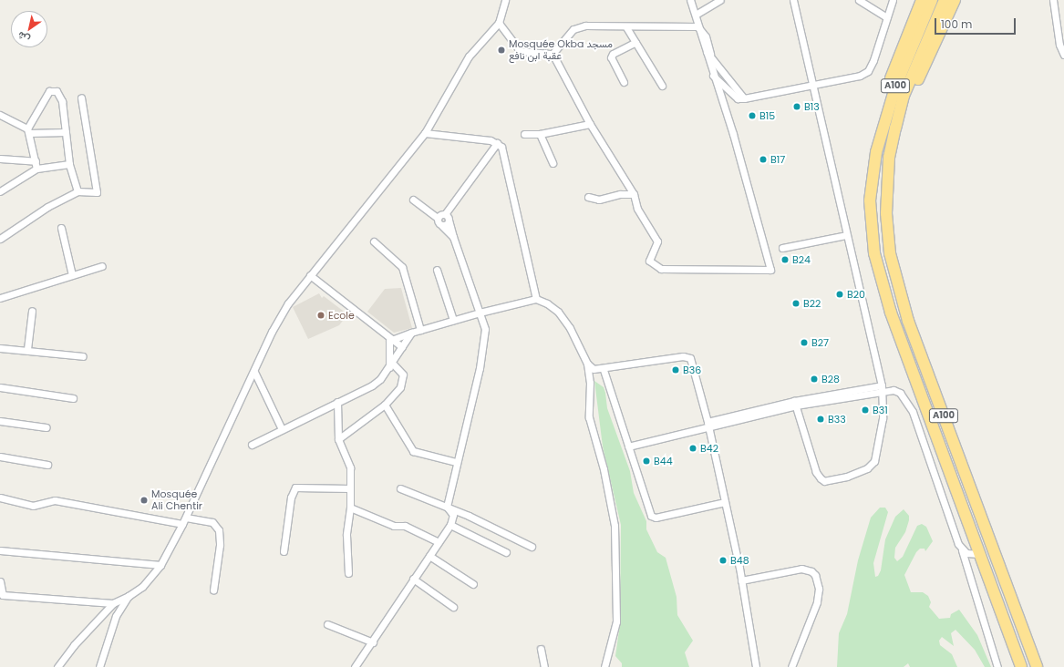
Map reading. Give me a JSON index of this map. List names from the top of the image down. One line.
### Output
{"streets":{"highway":["A100"]},"places":["Mosquée Okba مسجد عقبة ابن نافع","B13","B15","B17","B24","B20","B22","Ecole","B27","B36","B28","B31","B33","B42","B44","Mosquée Ali Chentir","B48"],"scale_bar":"100 m","north":"bottom left"}
